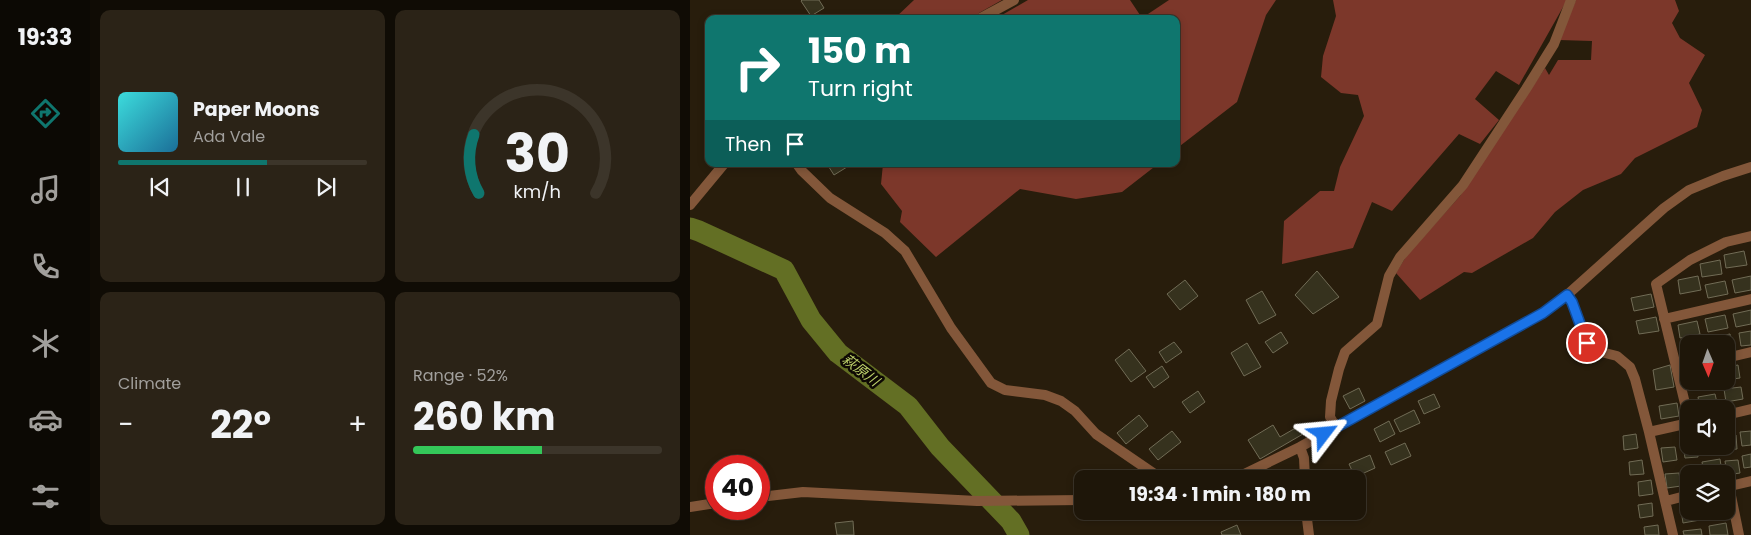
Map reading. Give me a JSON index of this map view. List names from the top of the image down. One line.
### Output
{"water":["萩原川"],"north":"bottom","page":{"tabs":"19:33","turn":["150 m","Turn right"],"song":["Paper Moons","Ada Vale"],"then":"Then","tile":["Climate",["Range · 52%","260 km"]],"heat":["−","22°","+"],"limit":"40","trip":"19:34 · 1 min · 180 m","gauge":["30","km/h"]}}
